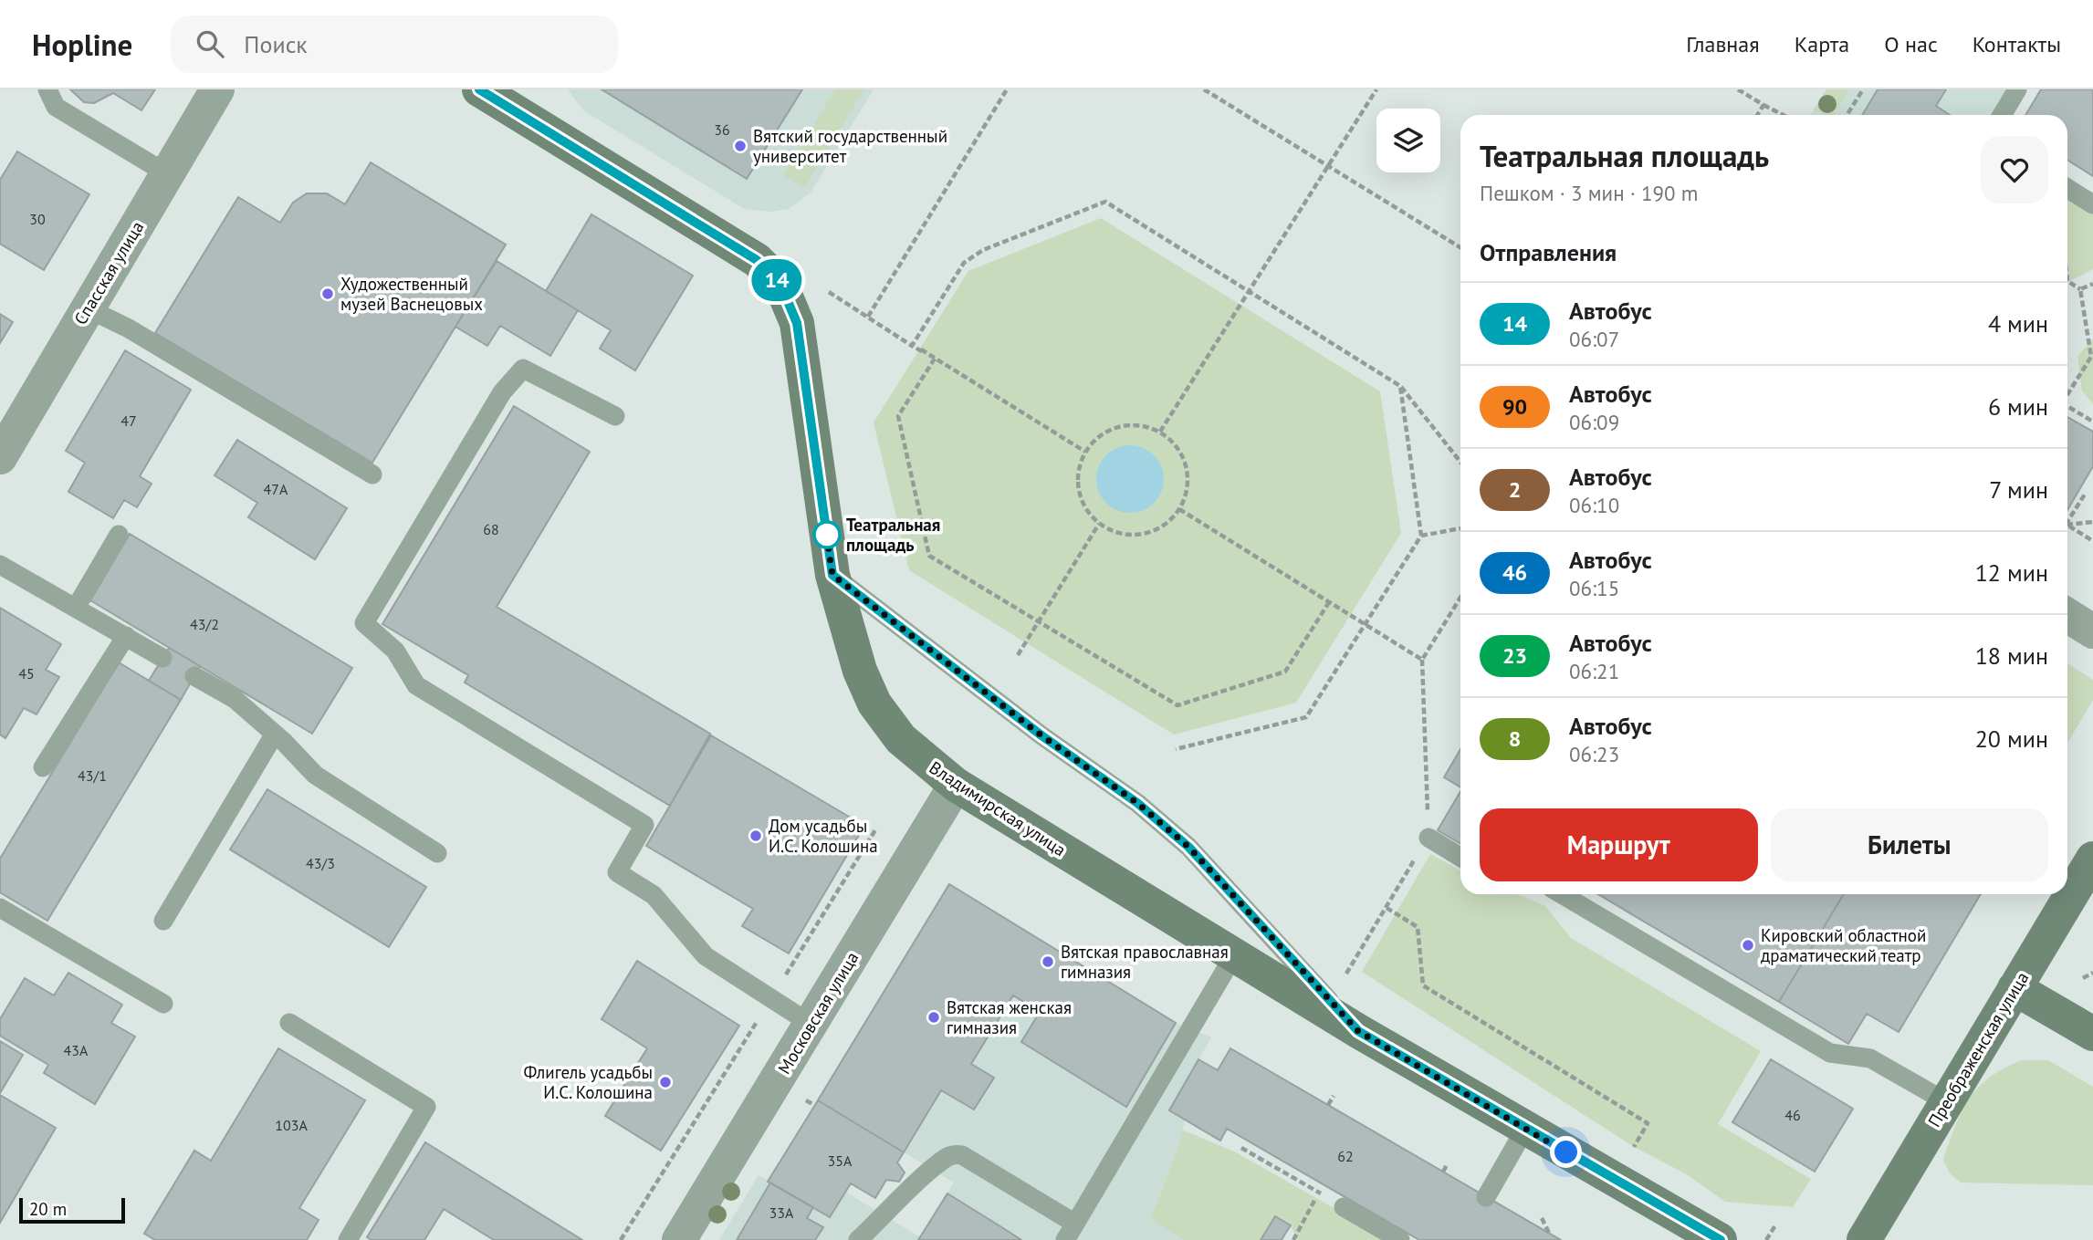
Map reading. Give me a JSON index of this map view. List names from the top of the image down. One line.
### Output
{"streets":{"main road":["Владимирская улица","Преображенская улица"],"street":["Спасская улица","Московская улица"]},"crossings":[["Владимирская улица","Московская улица"]],"places":["Вятский государственный университет","Художественный музей Васнецовых","Театральная площадь","Дом усадьбы И.С. Колошина","Кировский областной драматический театр","Вятская православная гимназия","Вятская женская гимназия","Флигель усадьбы И.С. Колошина"],"lines":["bus line 14"],"house_numbers":["36","30","47","47А","68","43/2","45","43/1","43/3","43А","46","103А","62","35А","33А"],"scale_bar":"20 m","page":{"header":"Hopline","search":"Поиск","nav":["Главная","Карта","О нас","Контакты"],"on_map":"14","heading":[["Театральная площадь","Пешком · 3 мин · 190 m"],"Отправления"],"list":[{"mark":"14","name":"Автобус","note":"06:07","value":"4 мин"},{"mark":"90","name":"Автобус","note":"06:09","value":"6 мин"},{"mark":"2","name":"Автобус","note":"06:10","value":"7 мин"},{"mark":"46","name":"Автобус","note":"06:15","value":"12 мин"},{"mark":"23","name":"Автобус","note":"06:21","value":"18 мин"},{"mark":"8","name":"Автобус","note":"06:23","value":"20 мин"}],"buttons":["Маршрут","Билеты"],"scale":"20 m"}}
